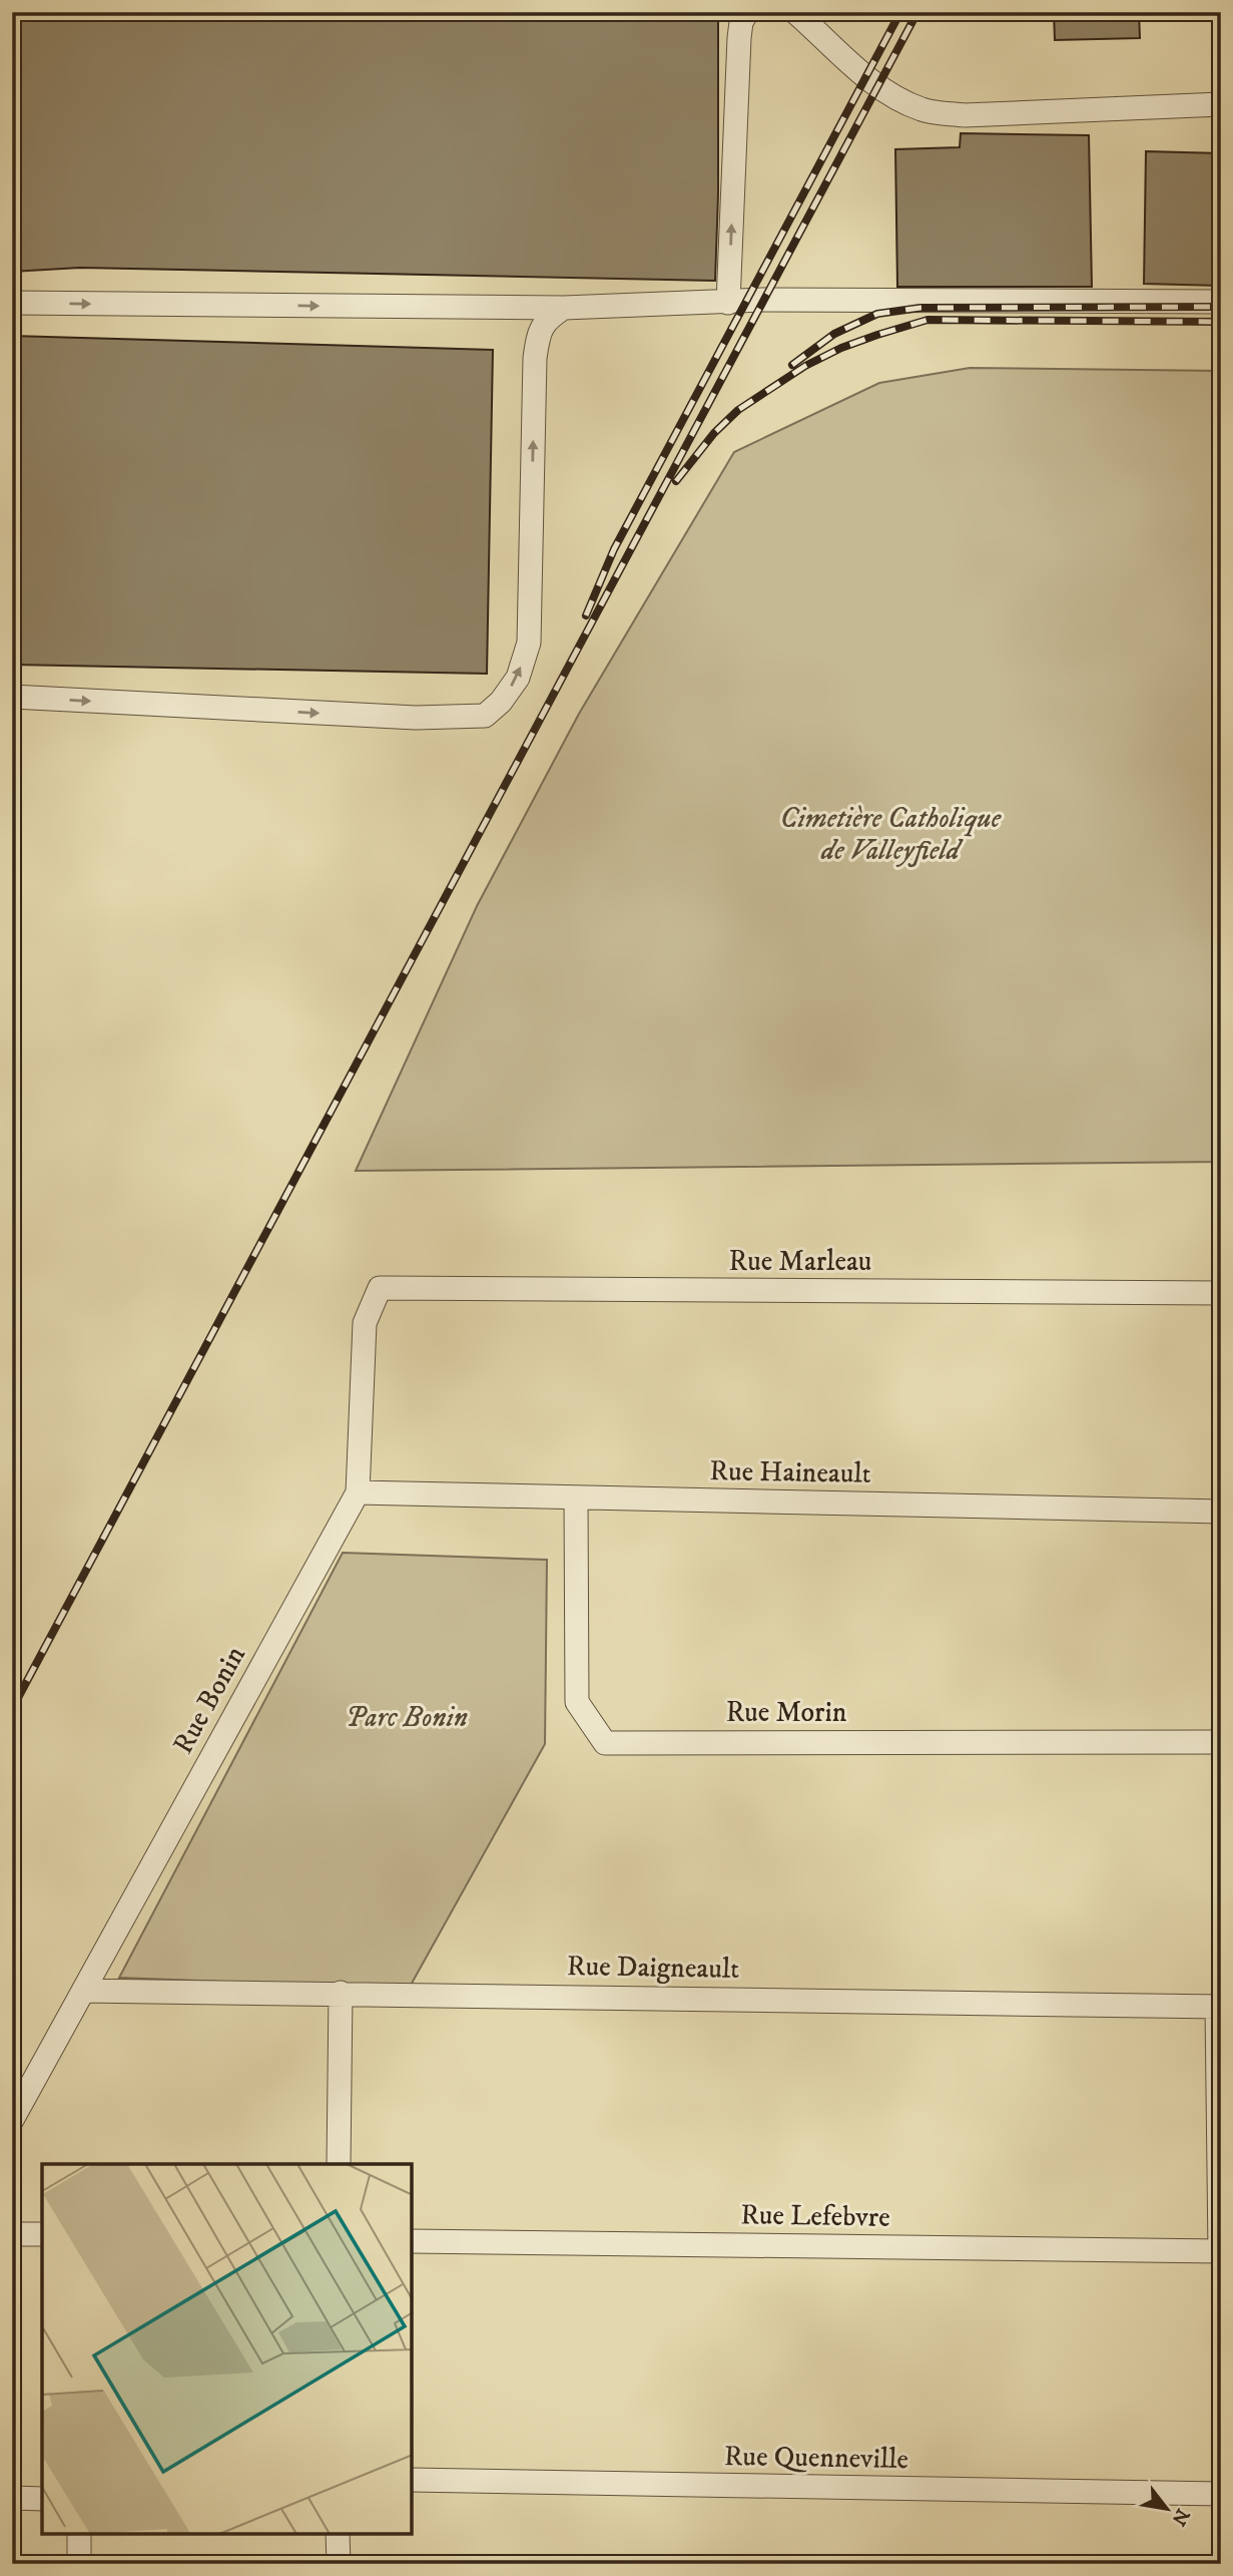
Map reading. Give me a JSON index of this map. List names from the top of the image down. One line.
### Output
{"streets":{"street":["Rue Marleau","Rue Haineault","Rue Bonin","Rue Morin","Rue Daigneault","Rue Lefebvre","Rue Quenneville"]},"crossings":[["Rue Marleau","Rue Bonin"],["Rue Haineault","Rue Bonin"],["Rue Haineault","Rue Morin"],["Rue Bonin","Rue Daigneault"]],"parks":["Cimetière Catholique de Valleyfield","Parc Bonin"],"north":"bottom right"}
